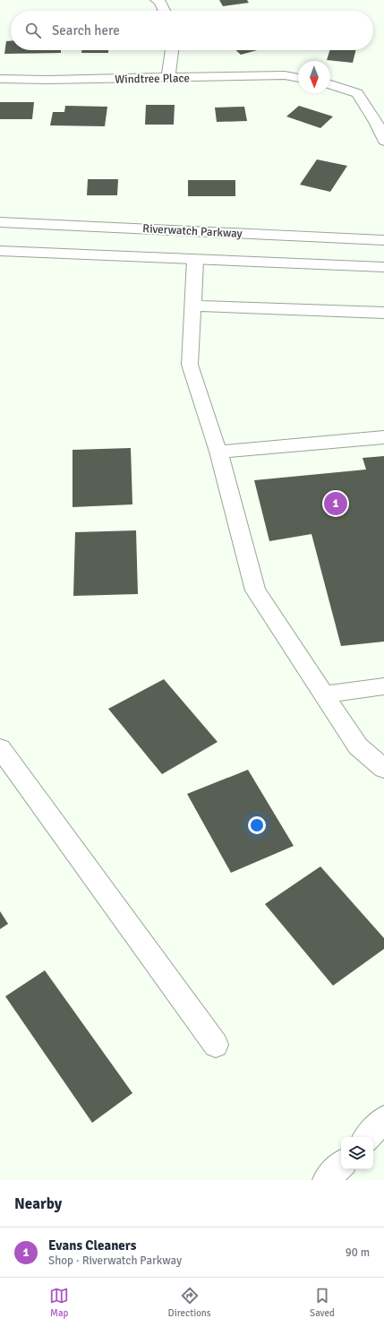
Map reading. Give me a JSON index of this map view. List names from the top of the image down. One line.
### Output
{"streets":{"street":["Windtree Place","Riverwatch Parkway"]},"north":"bottom","page":{"search":"Search here","pins":"1","heading":"Nearby","list":[{"mark":"1","name":"Evans Cleaners","note":"Shop · Riverwatch Parkway","value":"90 m"}],"nav":["Map","Directions","Saved"]}}
